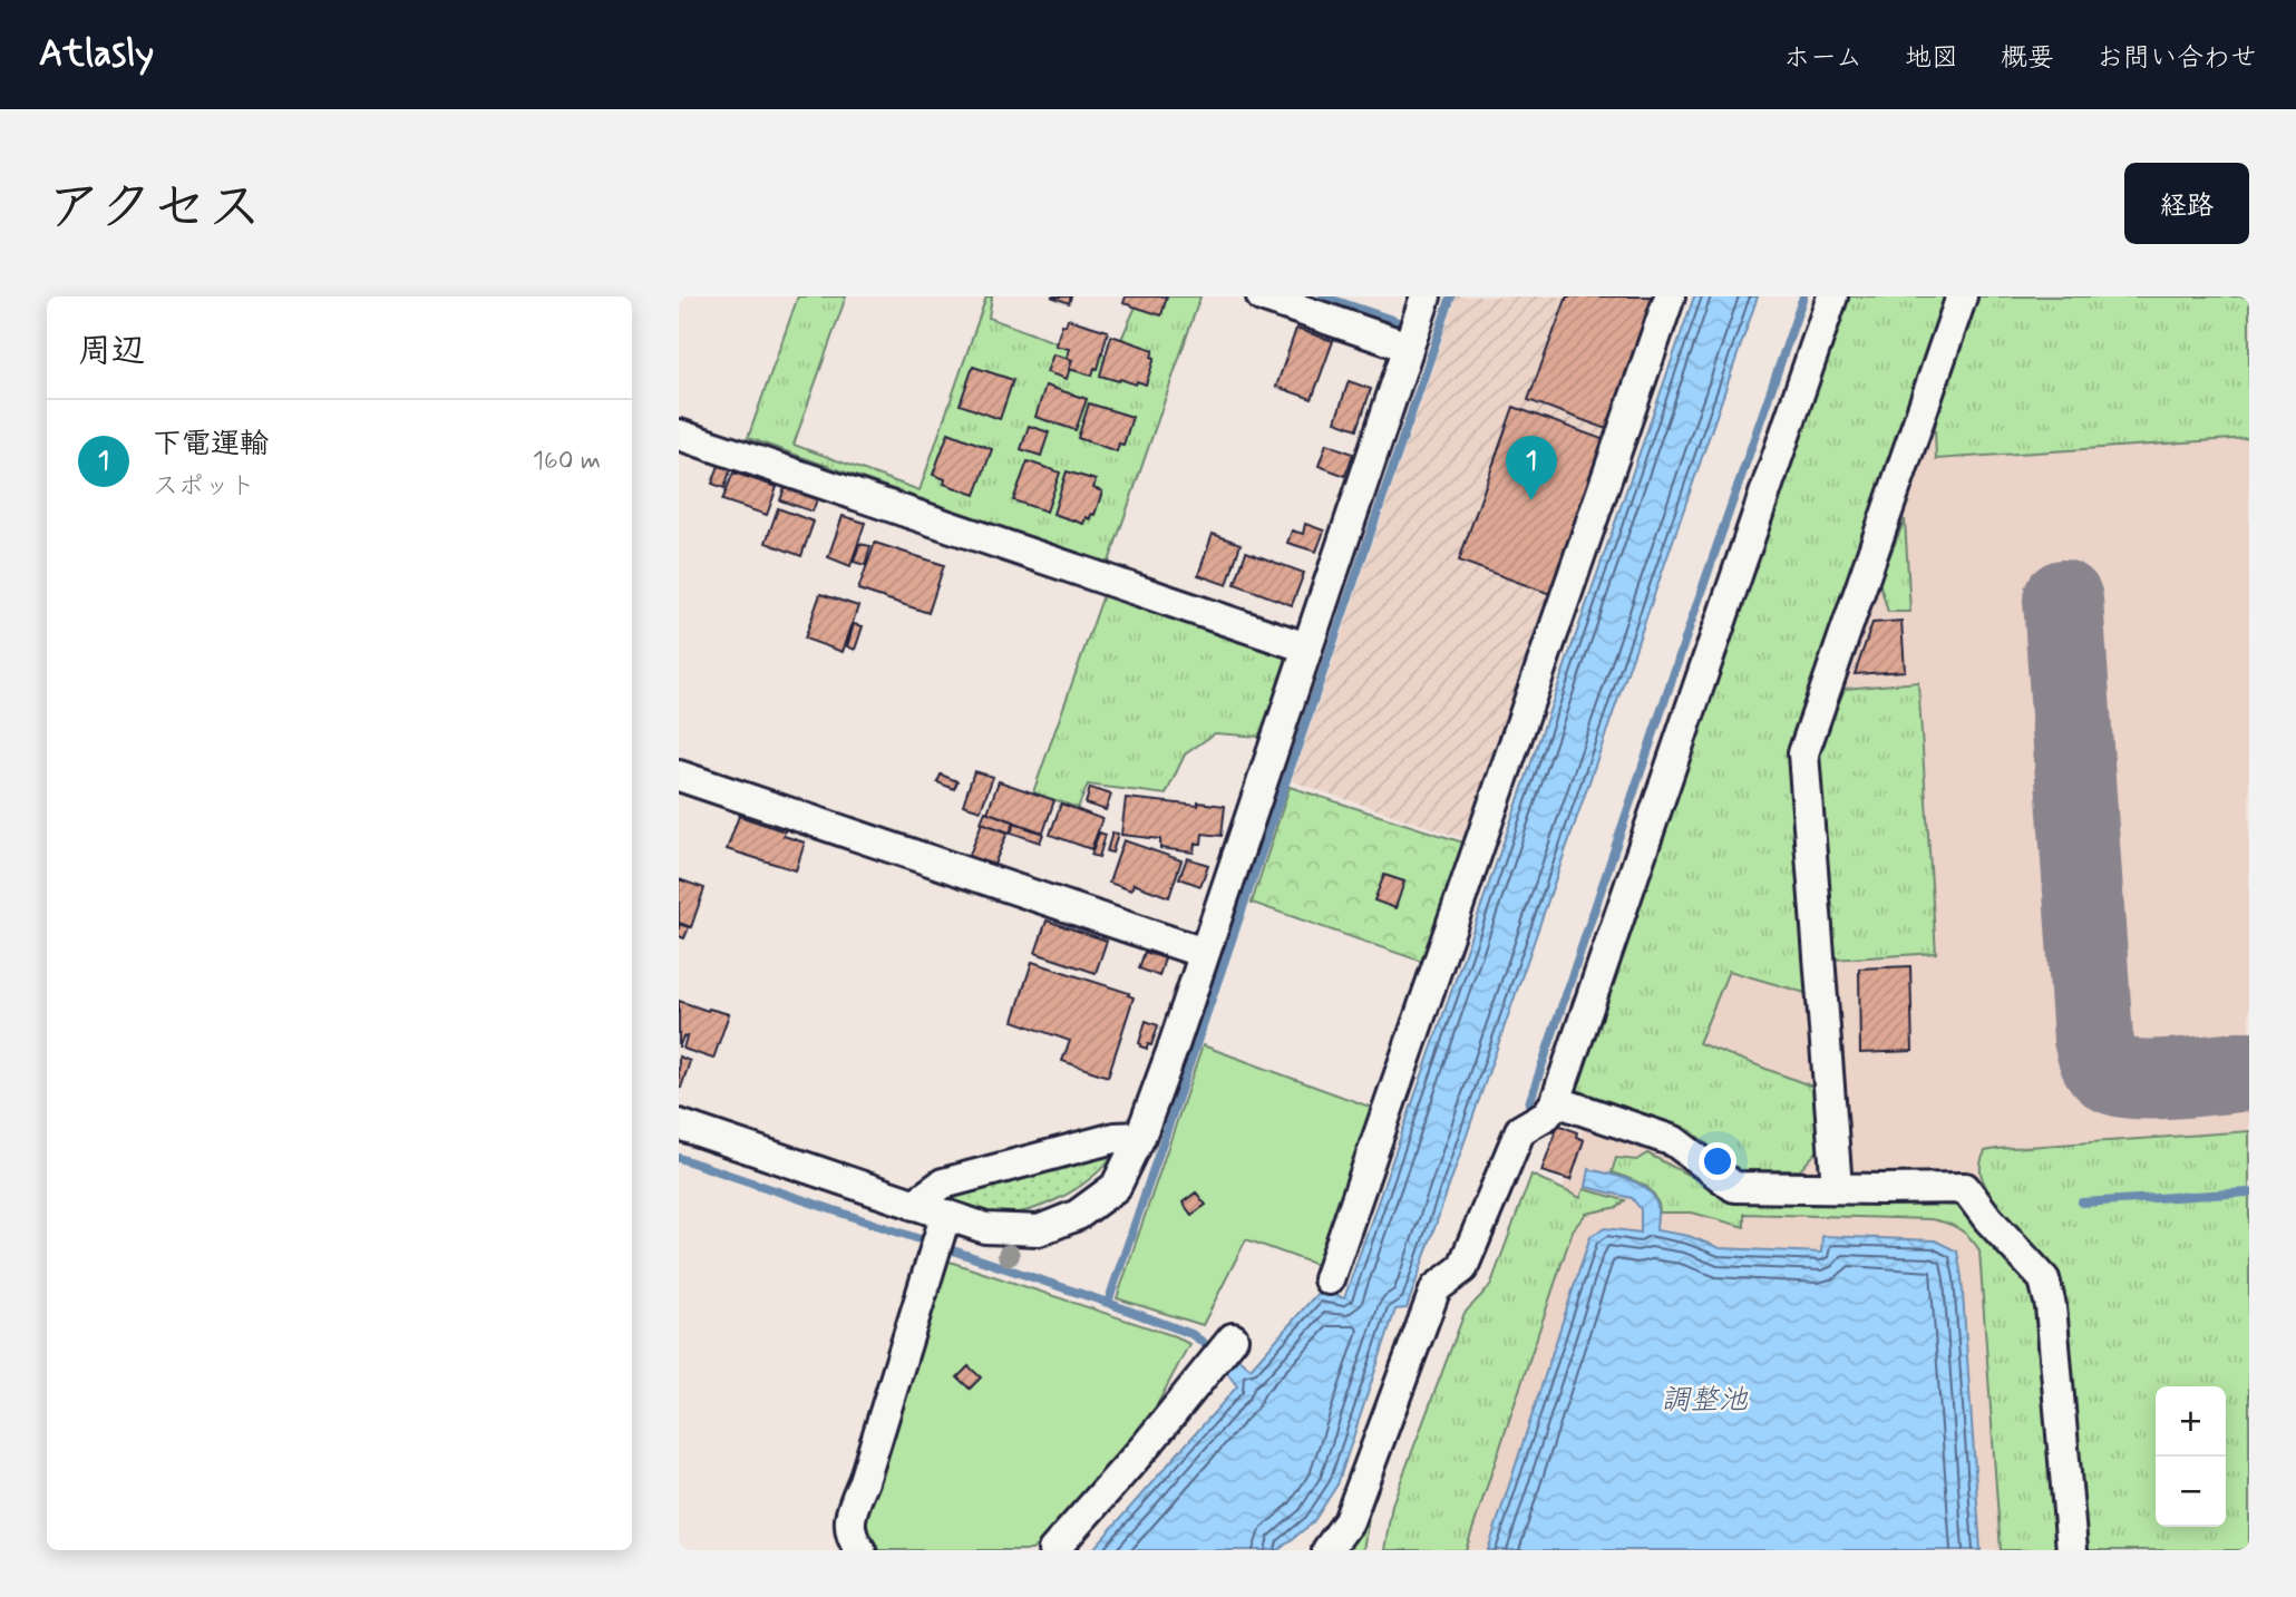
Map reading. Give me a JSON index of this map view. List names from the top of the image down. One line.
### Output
{"water":["調整池"],"page":{"header":"Atlasly","nav":["ホーム","地図","概要","お問い合わせ"],"title":"アクセス","buttons":"経路","heading":"周辺","list":[{"mark":"1","name":"下電運輸","note":"スポット","value":"160 m"}],"pins":"1","map_buttons":["+","−"]}}
